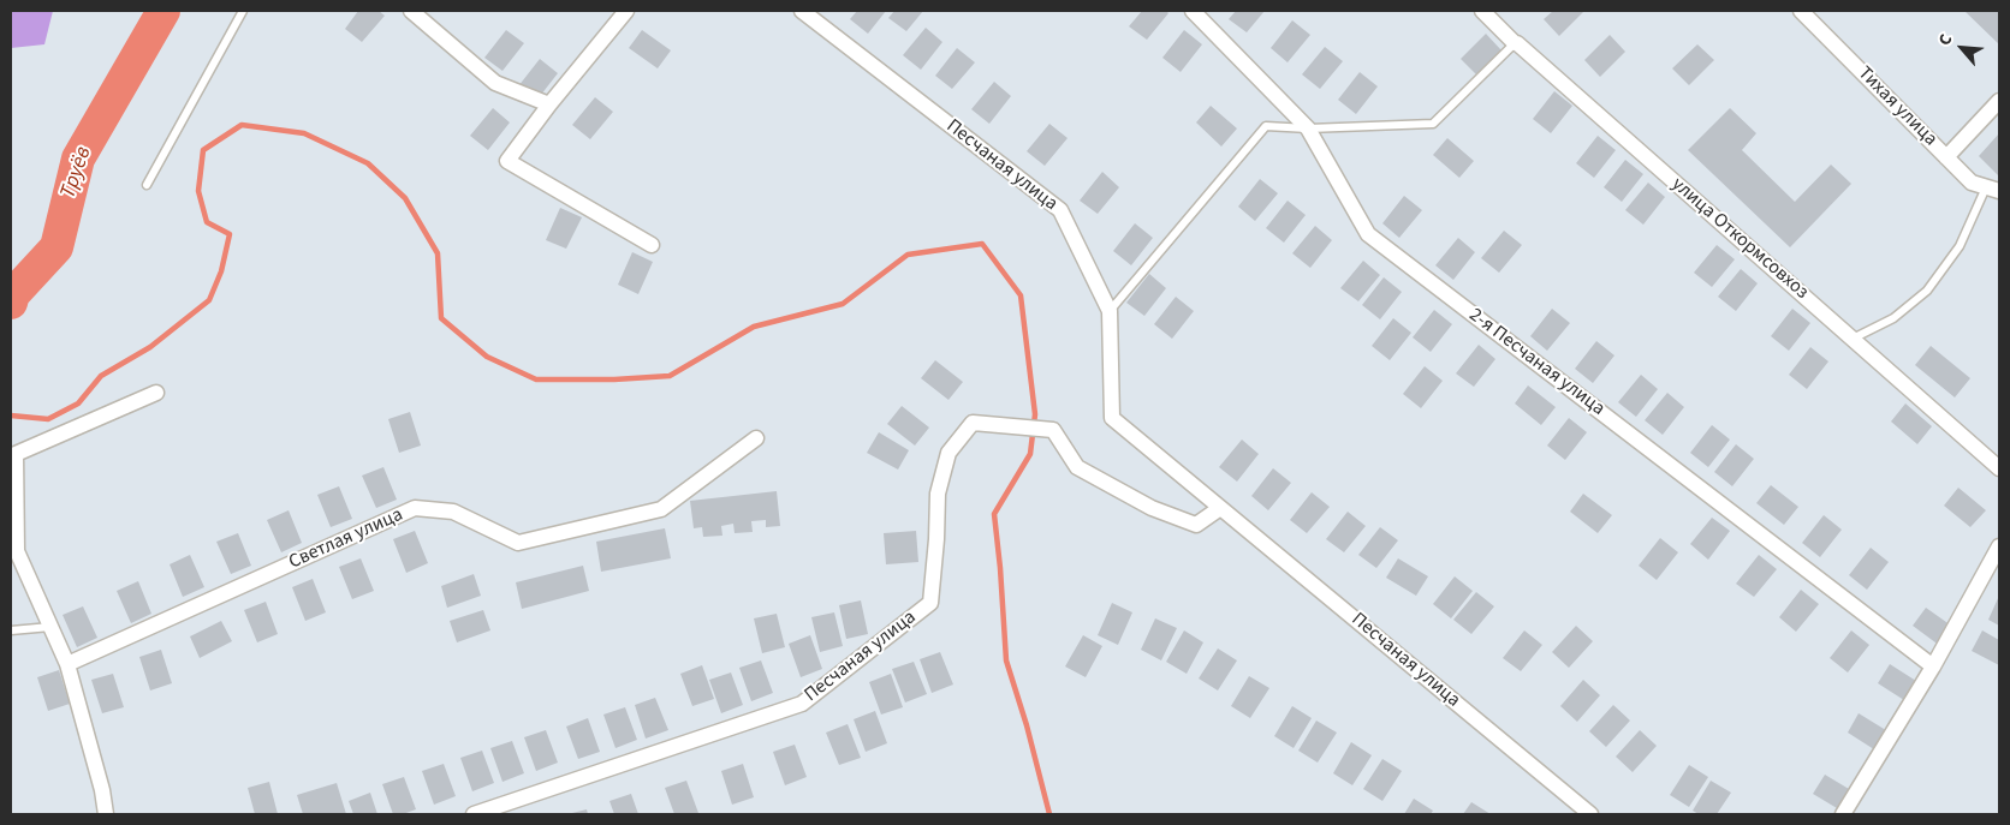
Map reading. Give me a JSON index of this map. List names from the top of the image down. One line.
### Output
{"streets":{"street":["Тихая улица","Песчаная улица","улица Откормсовхоз","2-я Песчаная улица","Светлая улица"]},"water":["Труёв"],"north":"top left"}
